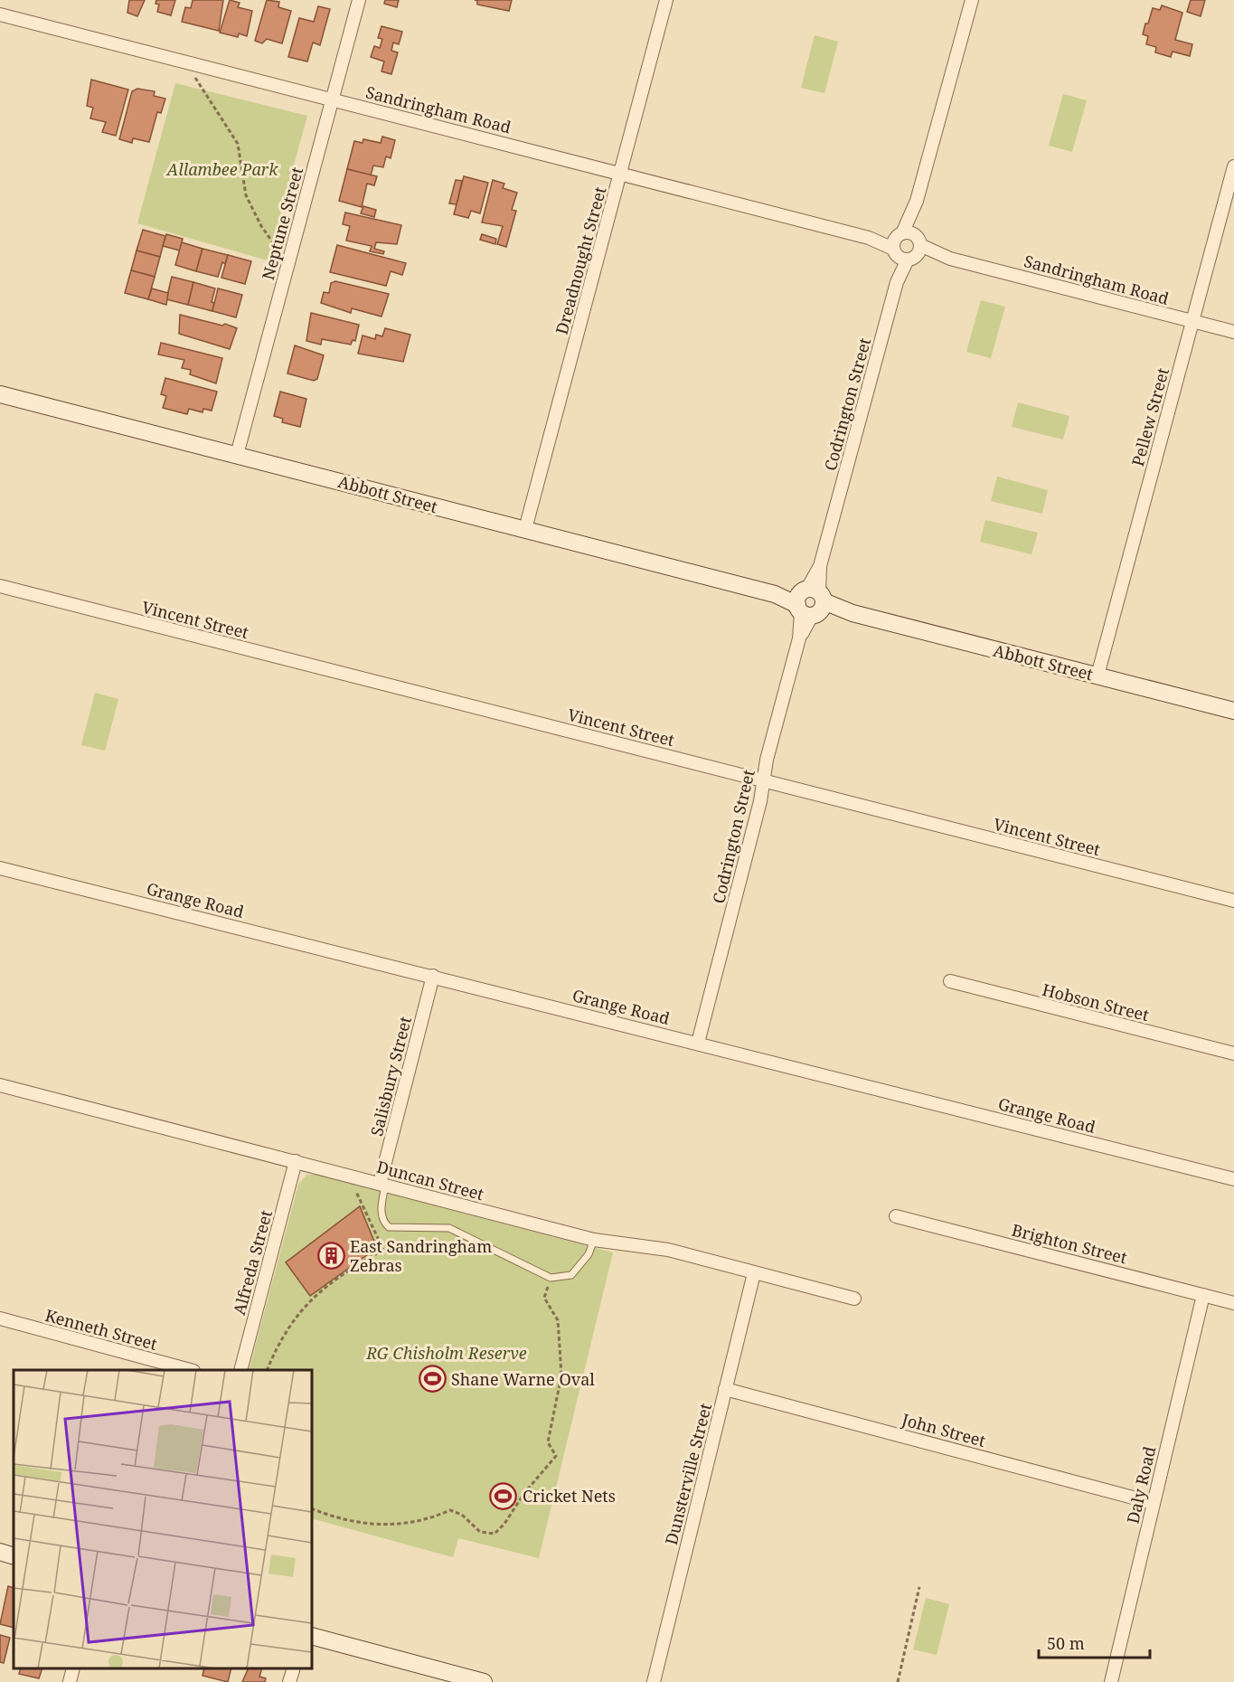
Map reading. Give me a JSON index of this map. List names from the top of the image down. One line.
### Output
{"streets":{"street":["Sandringham Road","Neptune Street","Dreadnought Street","Codrington Street","Pellew Street","Abbott Street","Vincent Street","Grange Road","Hobson Street","Salisbury Street","Duncan Street","Brighton Street","Alfreda Street","Kenneth Street","John Street","Dunsterville Street","Daly Road"]},"crossings":[["Sandringham Road","Neptune Street"],["Sandringham Road","Dreadnought Street"],["Sandringham Road","Codrington Street"],["Sandringham Road","Pellew Street"],["Neptune Street","Abbott Street"],["Dreadnought Street","Abbott Street"],["Codrington Street","Abbott Street"],["Codrington Street","Vincent Street"],["Codrington Street","Grange Road"],["Pellew Street","Abbott Street"],["Grange Road","Salisbury Street"],["Salisbury Street","Duncan Street"],["Duncan Street","Alfreda Street"],["Duncan Street","Dunsterville Street"],["Brighton Street","Daly Road"],["John Street","Dunsterville Street"],["John Street","Daly Road"]],"parks":["Allambee Park","RG Chisholm Reserve"],"places":{"building":["East Sandringham Zebras"],"sports":["Shane Warne Oval","Cricket Nets"]},"scale_bar":"50 m"}
